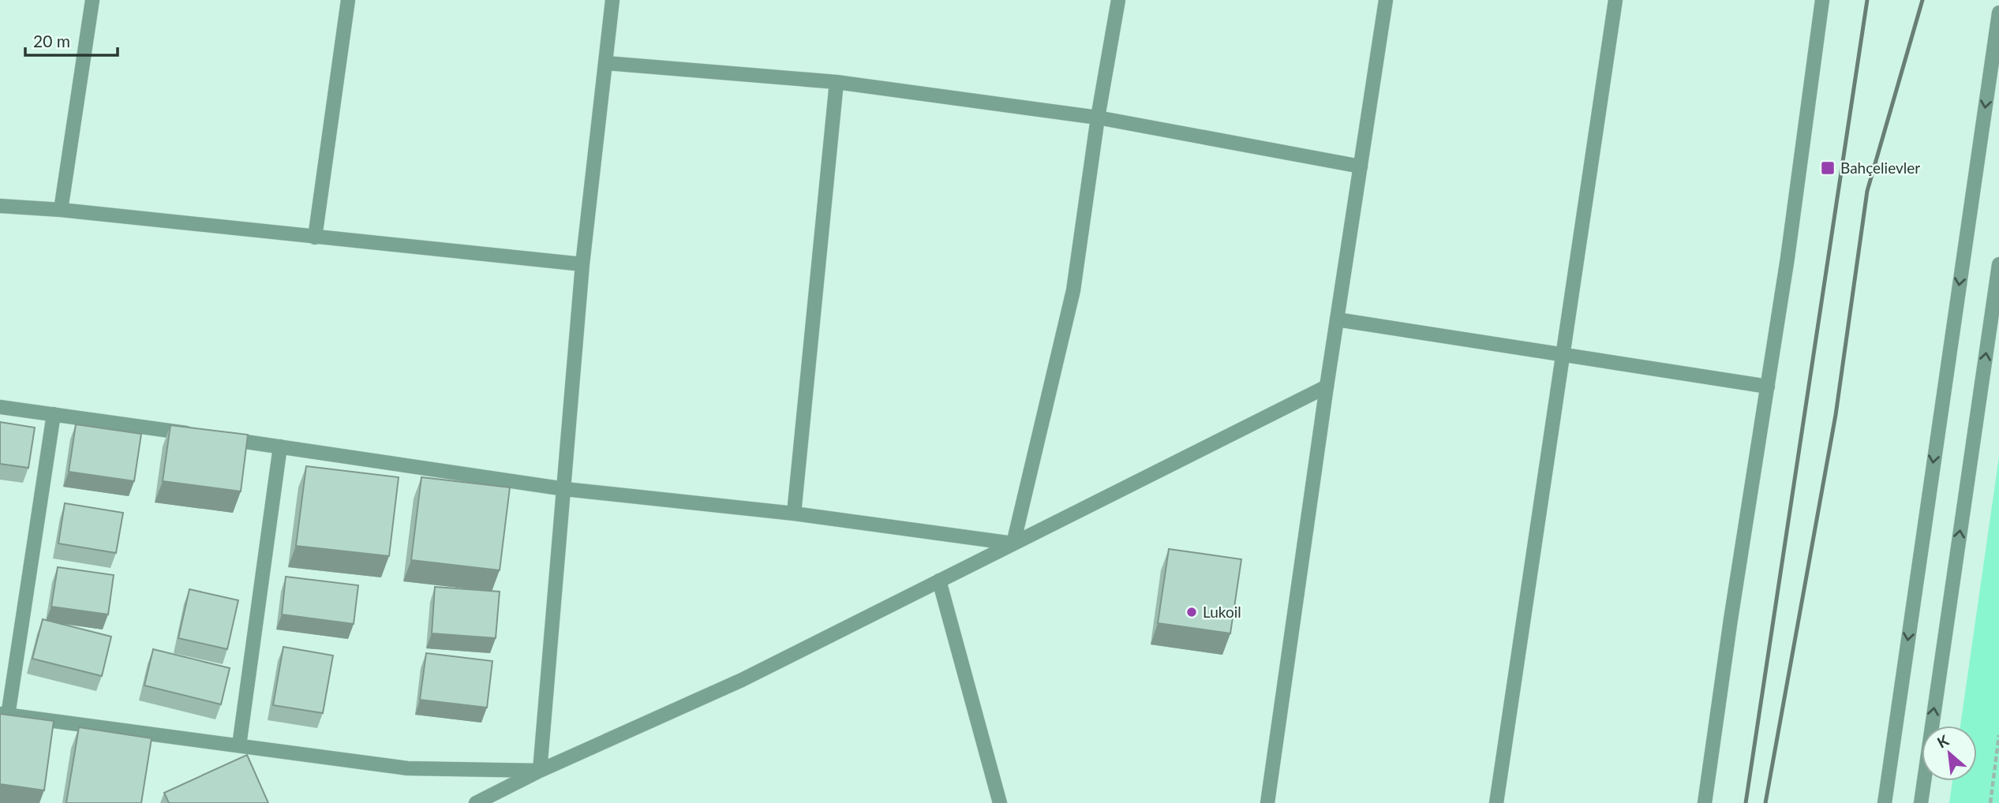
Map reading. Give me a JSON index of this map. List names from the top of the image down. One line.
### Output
{"places":{"transit":["Bahçelievler"],"other":["Lukoil"]},"scale_bar":"20 m","north":"top left"}
